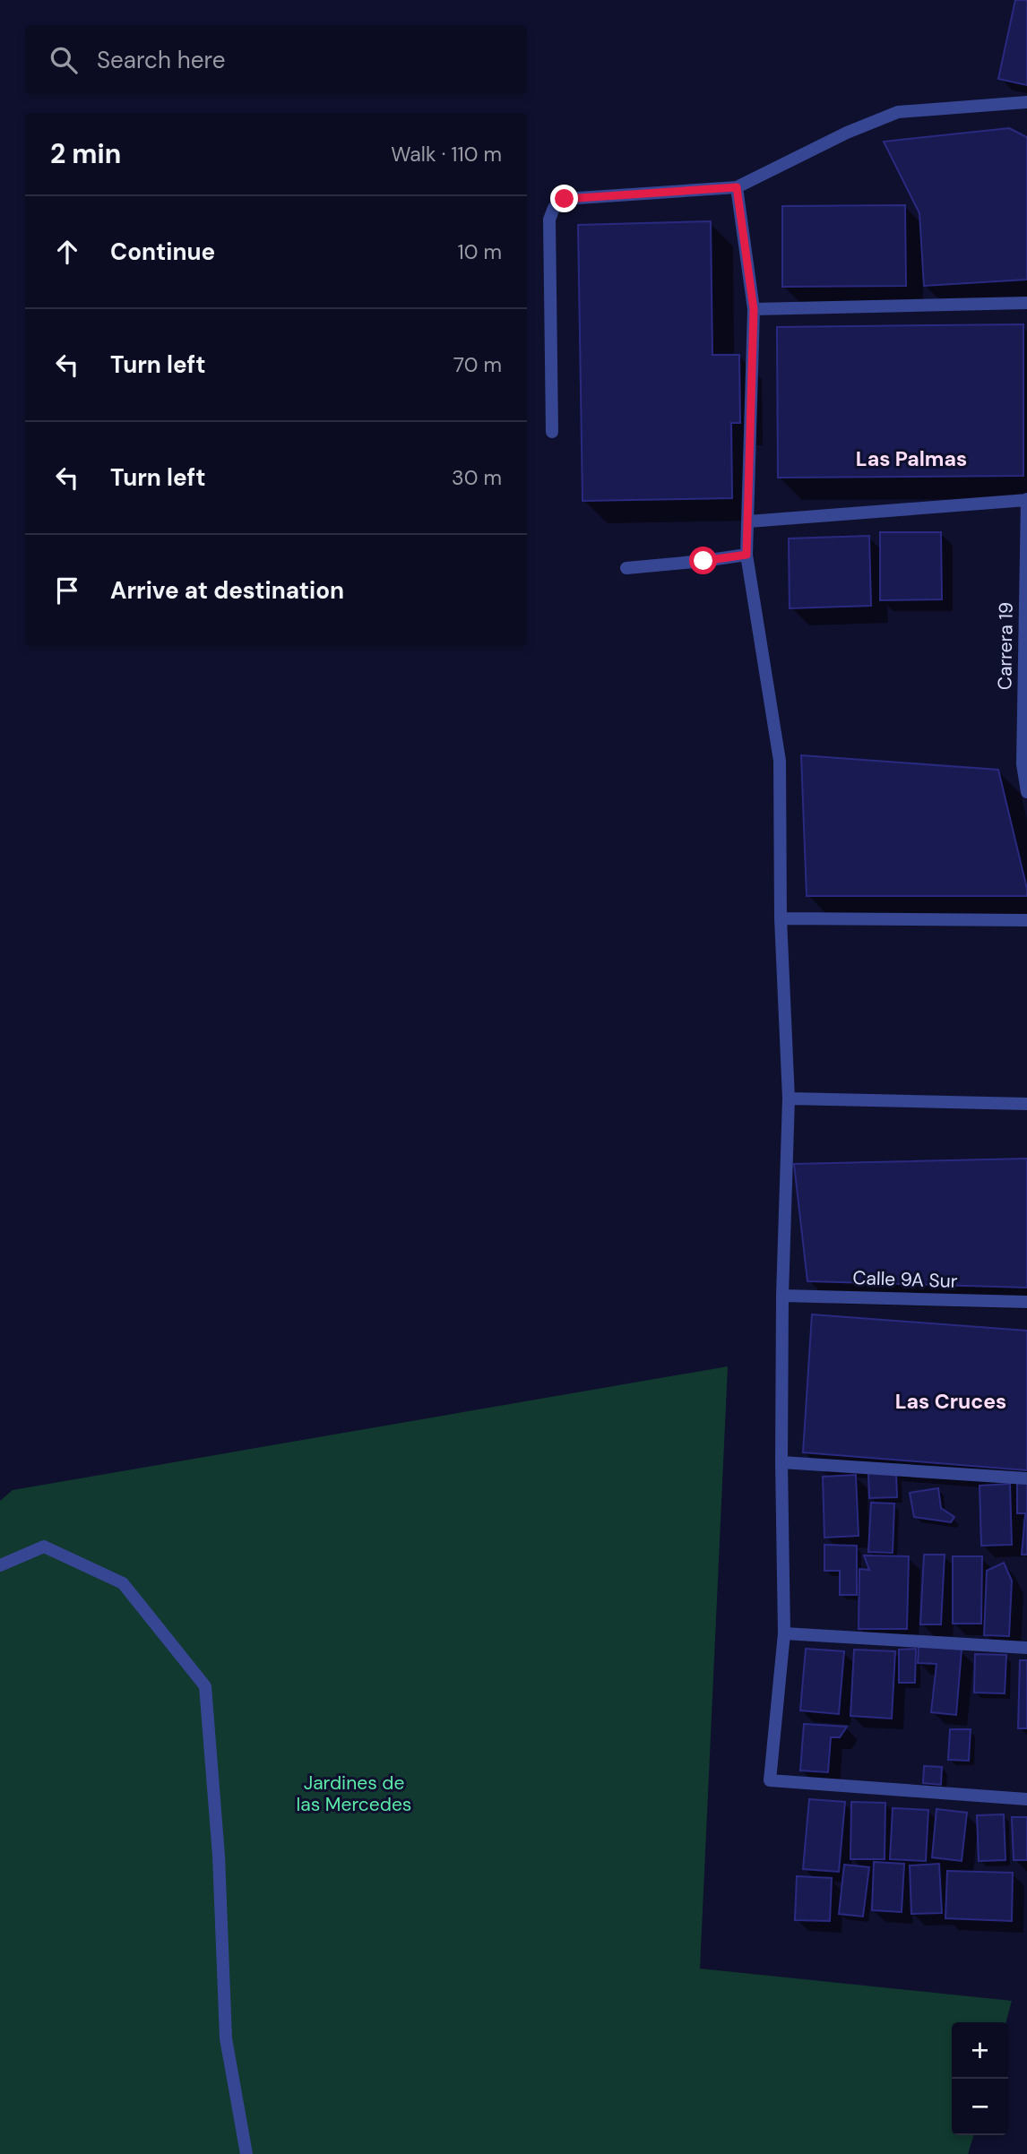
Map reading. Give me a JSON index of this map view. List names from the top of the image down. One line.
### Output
{"streets":{"street":["Carrera 19","Calle 9A Sur"]},"districts":["Las Palmas","Las Cruces"],"parks":["Jardines de las Mercedes"],"page":{"search":"Search here","heading":["2 min","Walk · 110 m"],"list":[["Continue","10 m"],["Turn left","70 m"],["Turn left","30 m"],"Arrive at destination"],"map_buttons":["+","−"]}}
